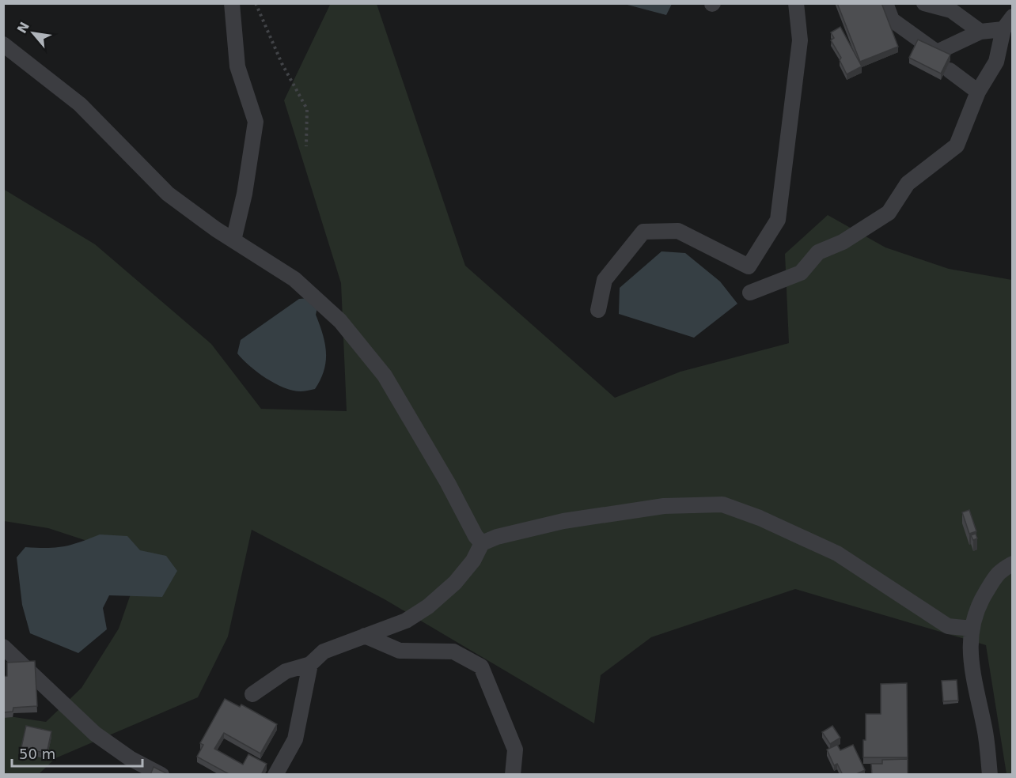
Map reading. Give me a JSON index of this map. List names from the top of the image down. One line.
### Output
{"scale_bar":"50 m","north":"top left"}
